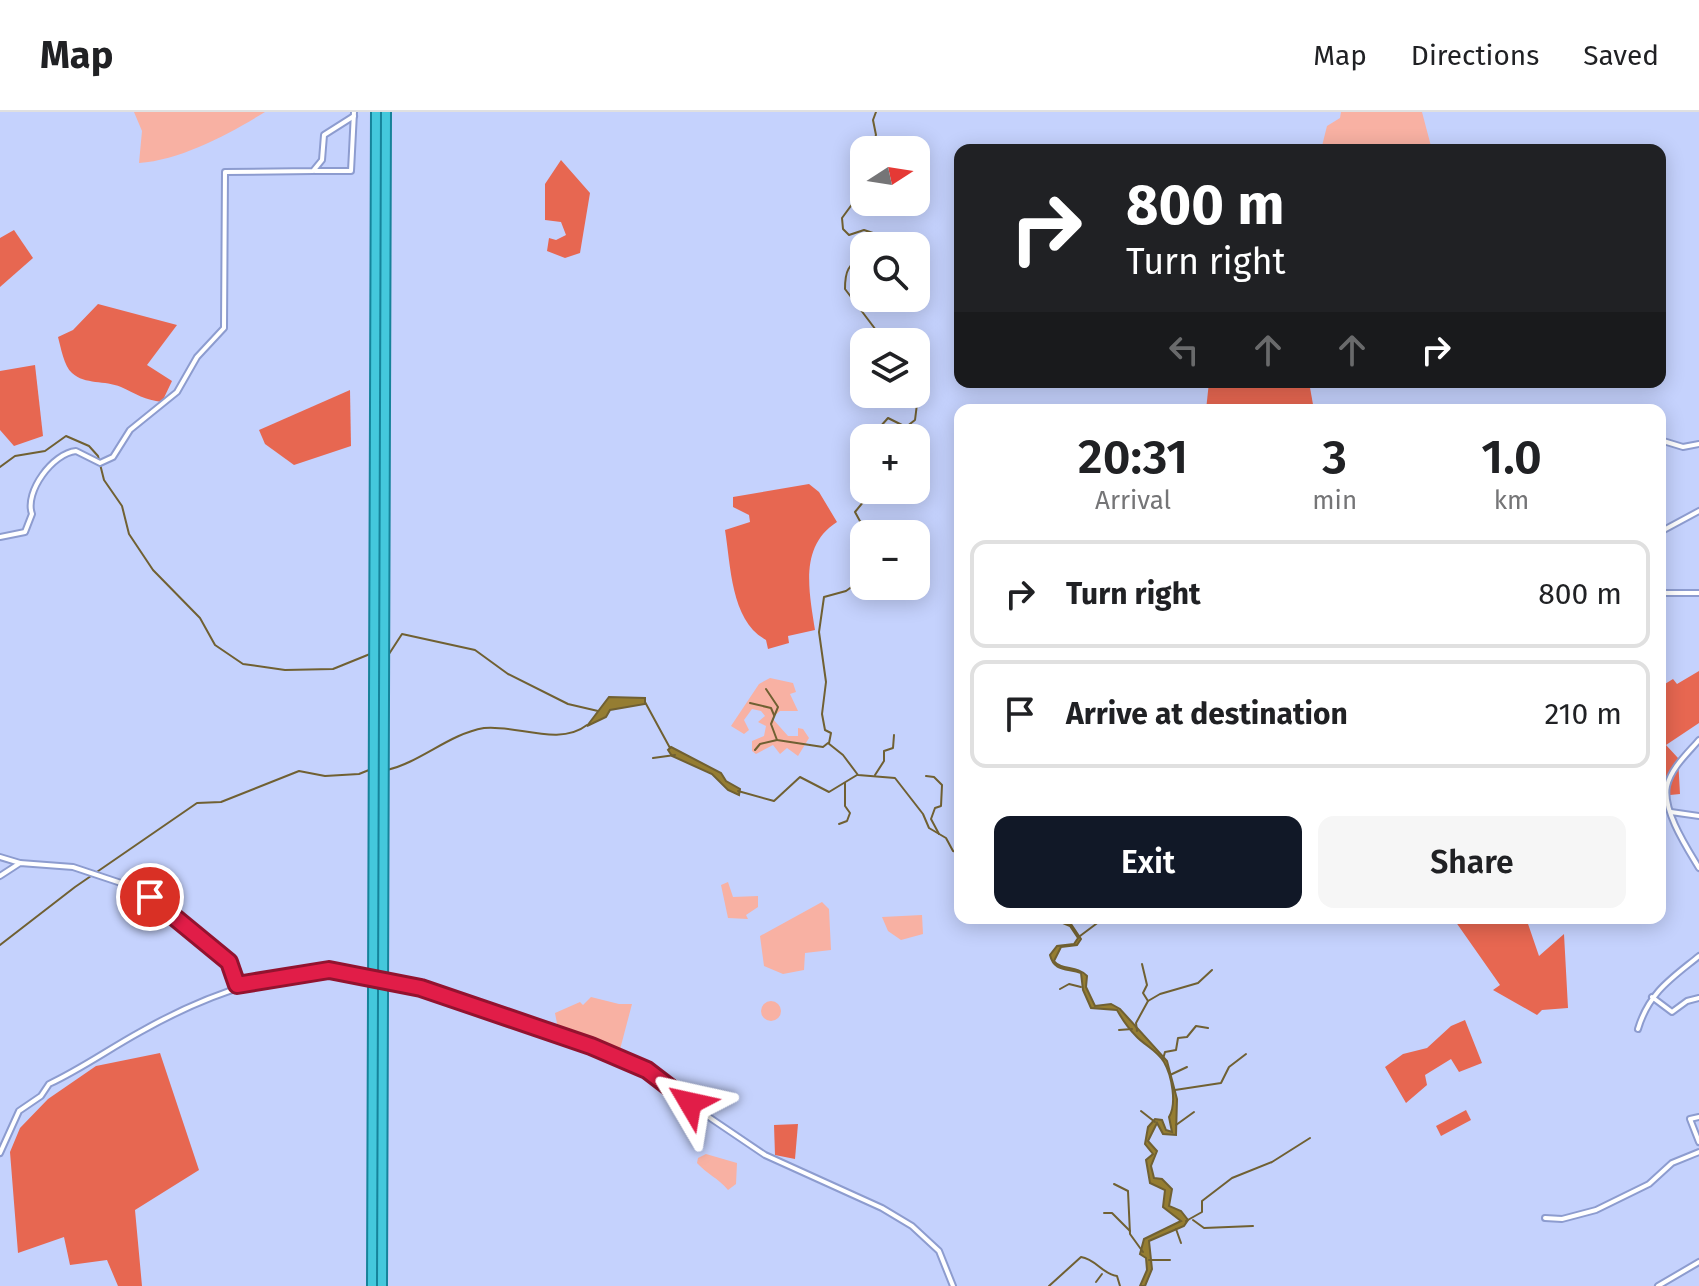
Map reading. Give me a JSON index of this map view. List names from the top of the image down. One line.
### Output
{"north":"right","page":{"header":"Map","nav":["Map","Directions","Saved"],"map_buttons":["+","−"],"turn":["800 m","Turn right"],"eta":["20:31","Arrival","3","min","1.0","km"],"list":[{"name":"Turn right","value":"800 m"},{"name":"Arrive at destination","value":"210 m"}],"buttons":["Exit","Share"]}}
